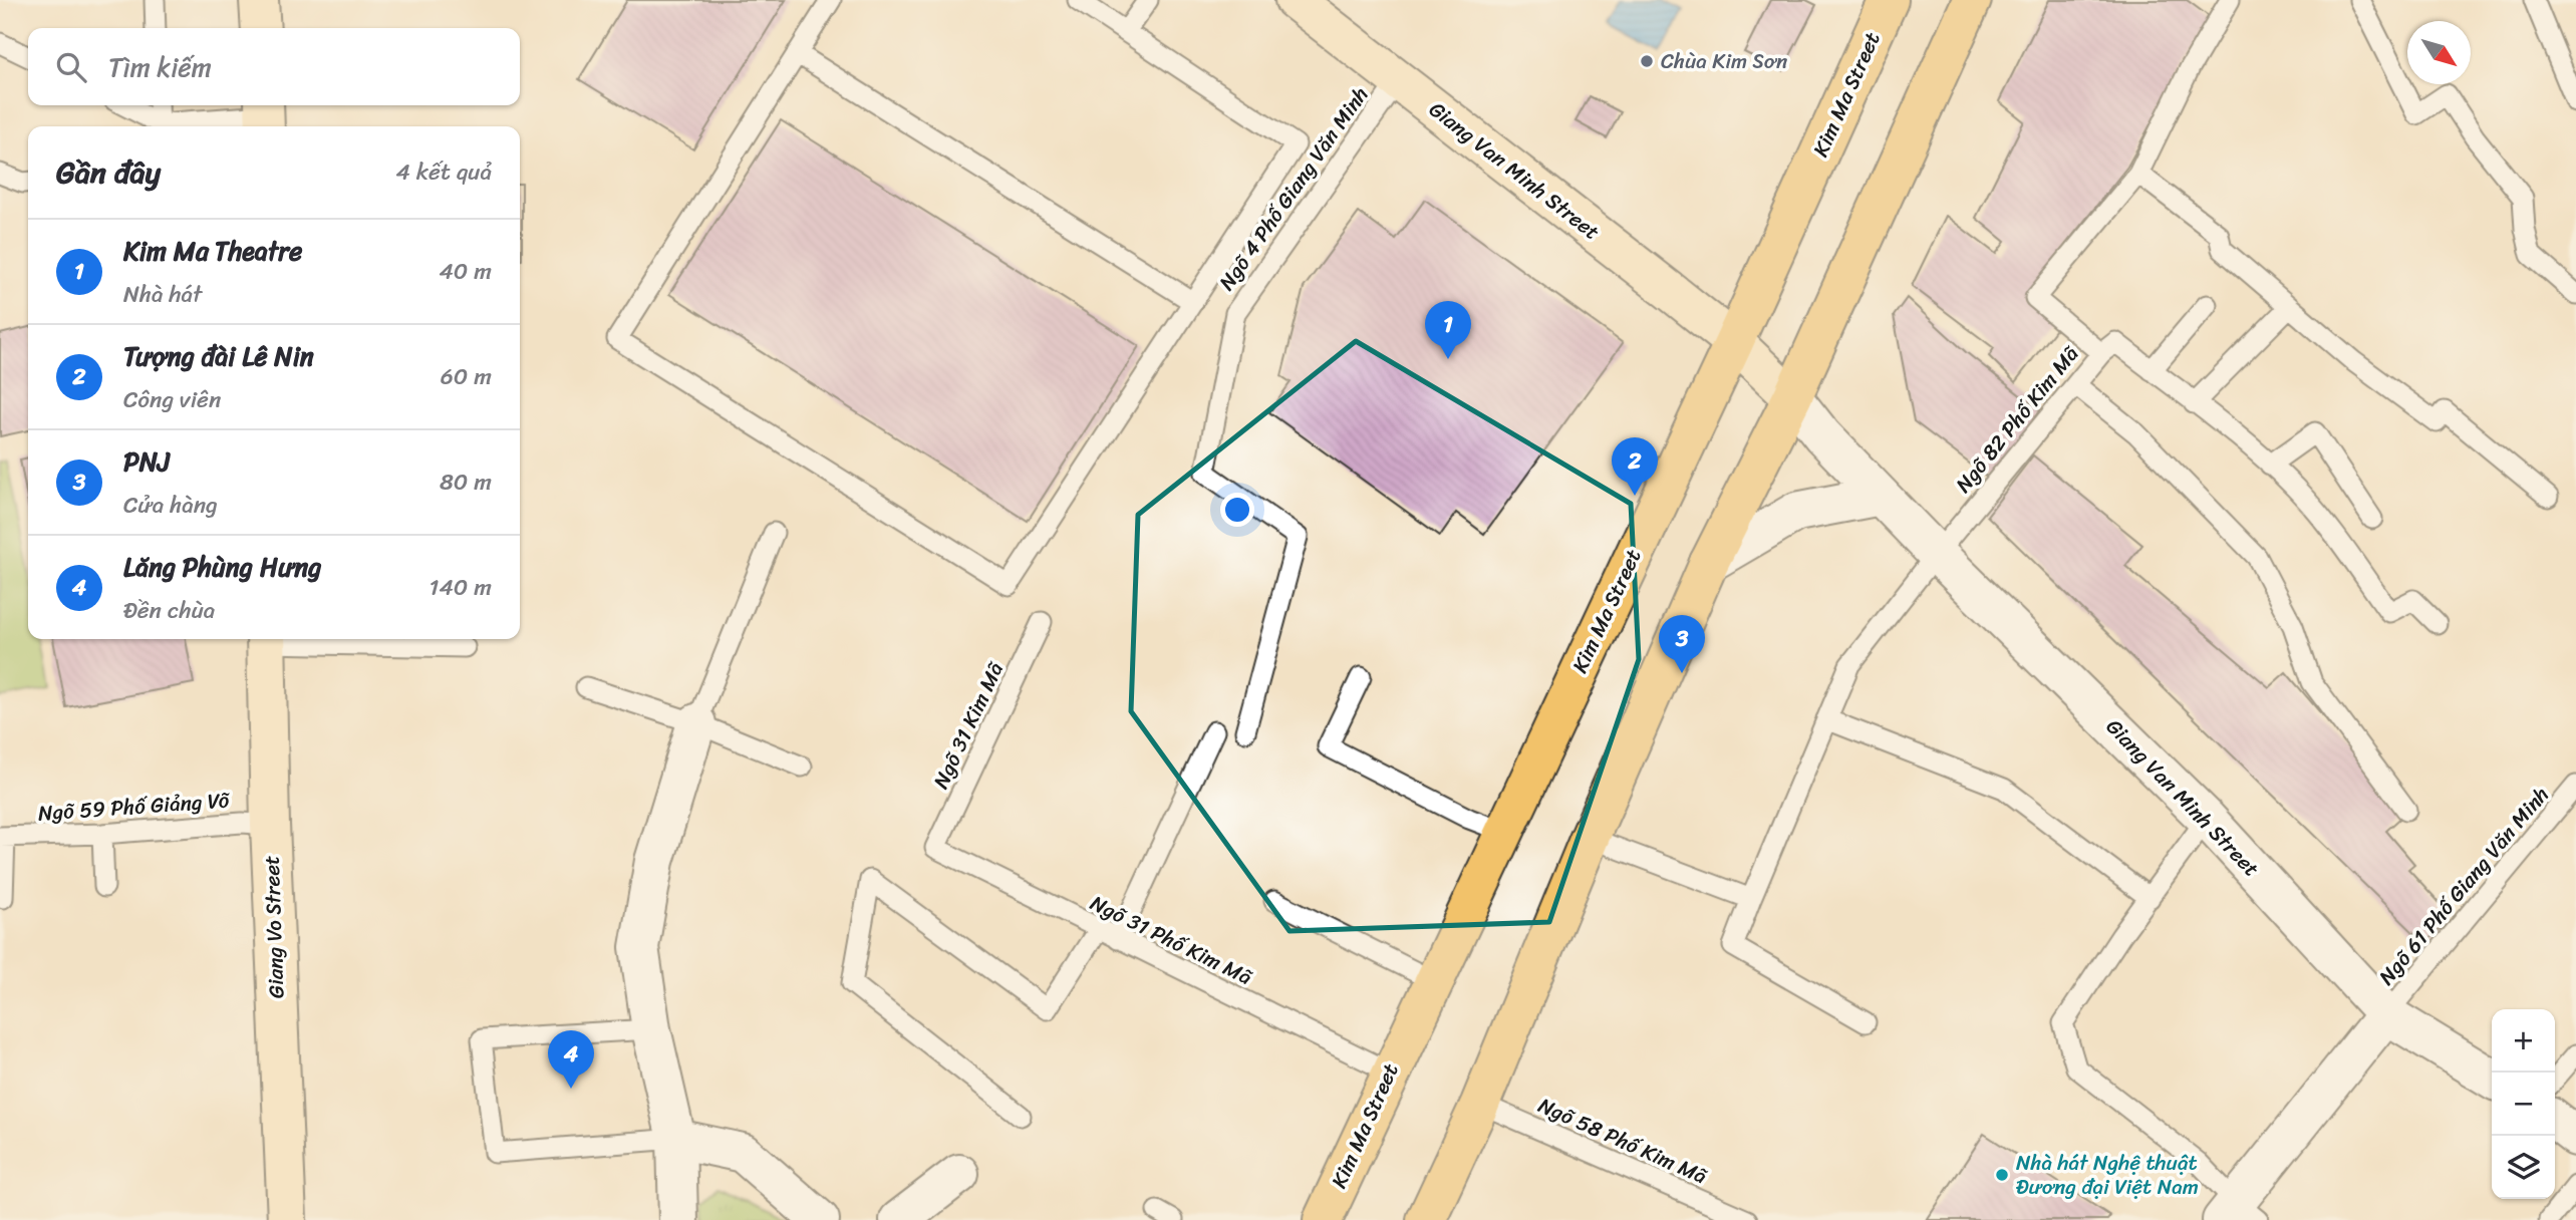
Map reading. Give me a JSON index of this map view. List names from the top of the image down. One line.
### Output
{"streets":{"main road":["Kim Ma Street","Giang Van Minh Street","Giang Vo Street"],"lane":["Ngõ 4 Phố Giang Văn Minh","Ngõ 82 Phố Kim Mã","Ngõ 31 Kim Mã","Ngõ 59 Phố Giảng Võ","Ngõ 61 Phố Giang Văn Minh","Ngõ 31 Phố Kim Mã","Ngõ 58 Phố Kim Mã"]},"crossings":[["Kim Ma Street","Giang Van Minh Street"],["Kim Ma Street","Ngõ 31 Phố Kim Mã"],["Giang Van Minh Street","Ngõ 4 Phố Giang Văn Minh"],["Giang Van Minh Street","Ngõ 82 Phố Kim Mã"],["Giang Van Minh Street","Ngõ 61 Phố Giang Văn Minh"],["Ngõ 31 Kim Mã","Ngõ 31 Phố Kim Mã"],["Ngõ 59 Phố Giảng Võ","Giang Vo Street"]],"places":["Chùa Kim Sơn","Nhà hát Nghệ thuật Đương đại Việt Nam"],"north":"bottom right","page":{"search":"Tìm kiếm","heading":["Gần đây","4 kết quả"],"list":[{"mark":"1","name":"Kim Ma Theatre","note":"Nhà hát","value":"40 m"},{"mark":"2","name":"Tượng đài Lê Nin","note":"Công viên","value":"60 m"},{"mark":"3","name":"PNJ","note":"Cửa hàng","value":"80 m"},{"mark":"4","name":"Lăng Phùng Hưng","note":"Đền chùa","value":"140 m"}],"pins":["1","2","3","4"],"map_buttons":["+","−"]}}
